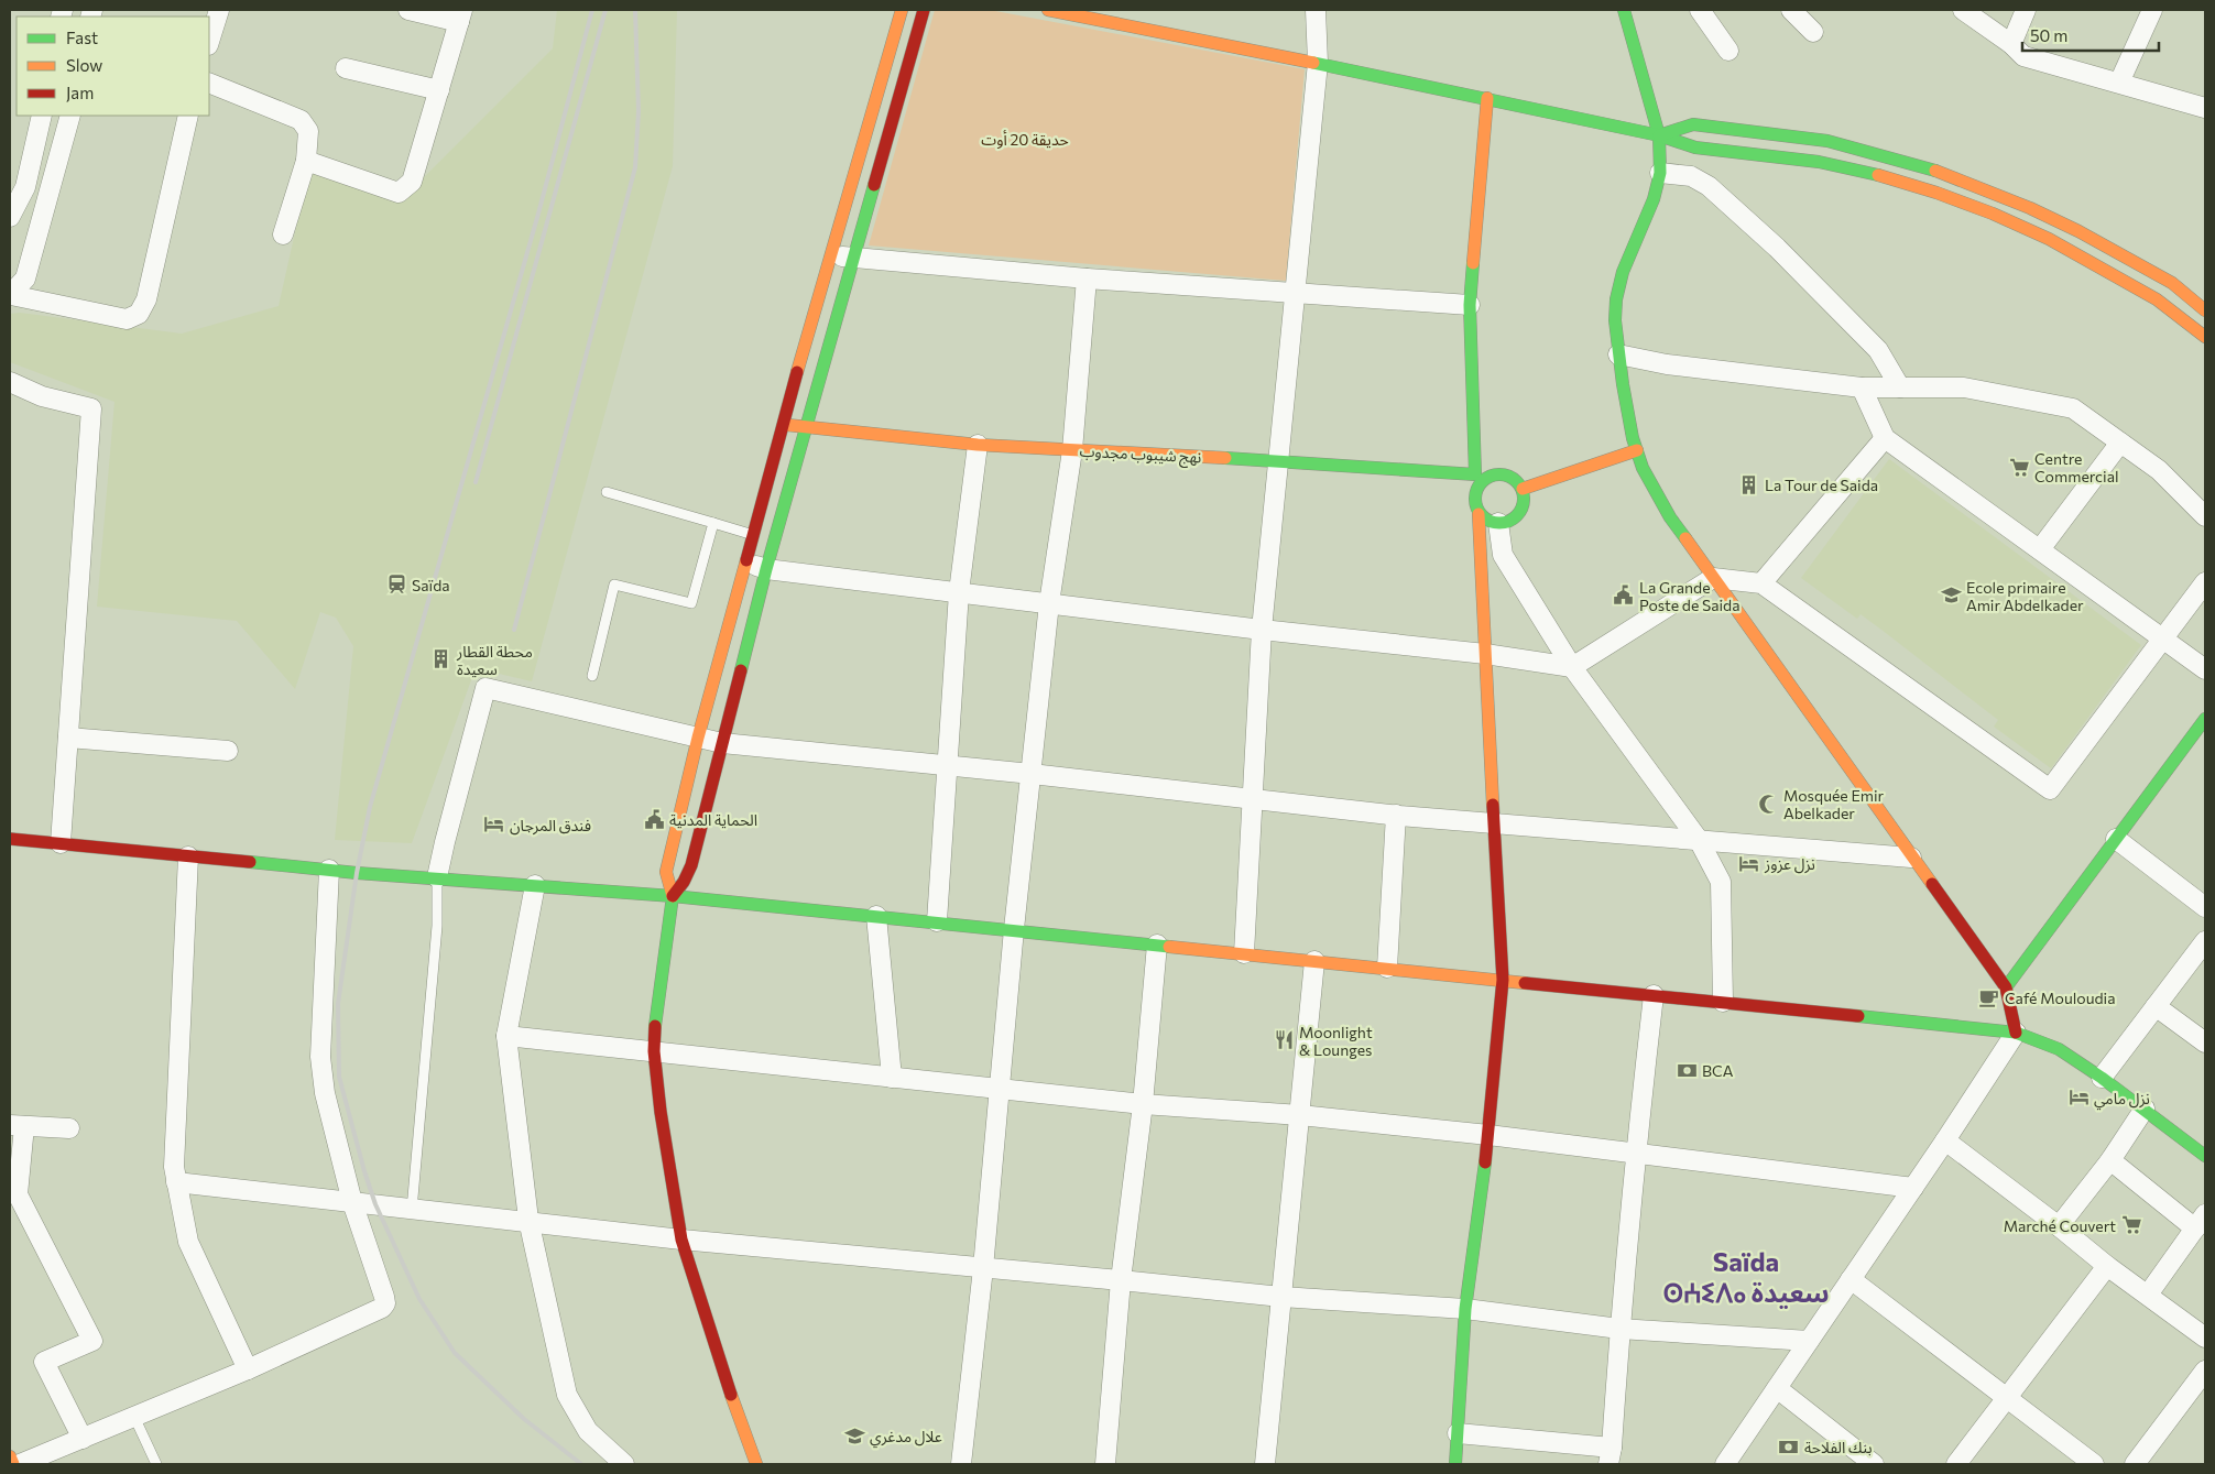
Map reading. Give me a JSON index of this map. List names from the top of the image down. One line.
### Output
{"streets":{"main road":["نهج شيبوب مجدوب"]},"districts":["Saïda ⵙⵄⵉⴷⴰ سعيدة"],"parks":["حديقة 20 أوت"],"places":{"supermarket":["Centre Commercial","Marché Couvert"],"building":["La Tour de Saida","محطة القطار سعيدة"],"station":["Saïda"],"public building":["La Grande Poste de Saida","الحماية المدنية"],"school or university":["Ecole primaire Amir Abdelkader","علال مدغري"],"mosque":["Mosquée Emir Abelkader"],"hotel":["فندق المرجان","نزل عزوز","نزل مامي"],"cafe":["Café Mouloudia"],"restaurant":["Moonlight & Lounges"],"bank":["BCA","بنك الفلاحة"]},"legend":["Fast","Slow","Jam"],"scale_bar":"50 m"}
